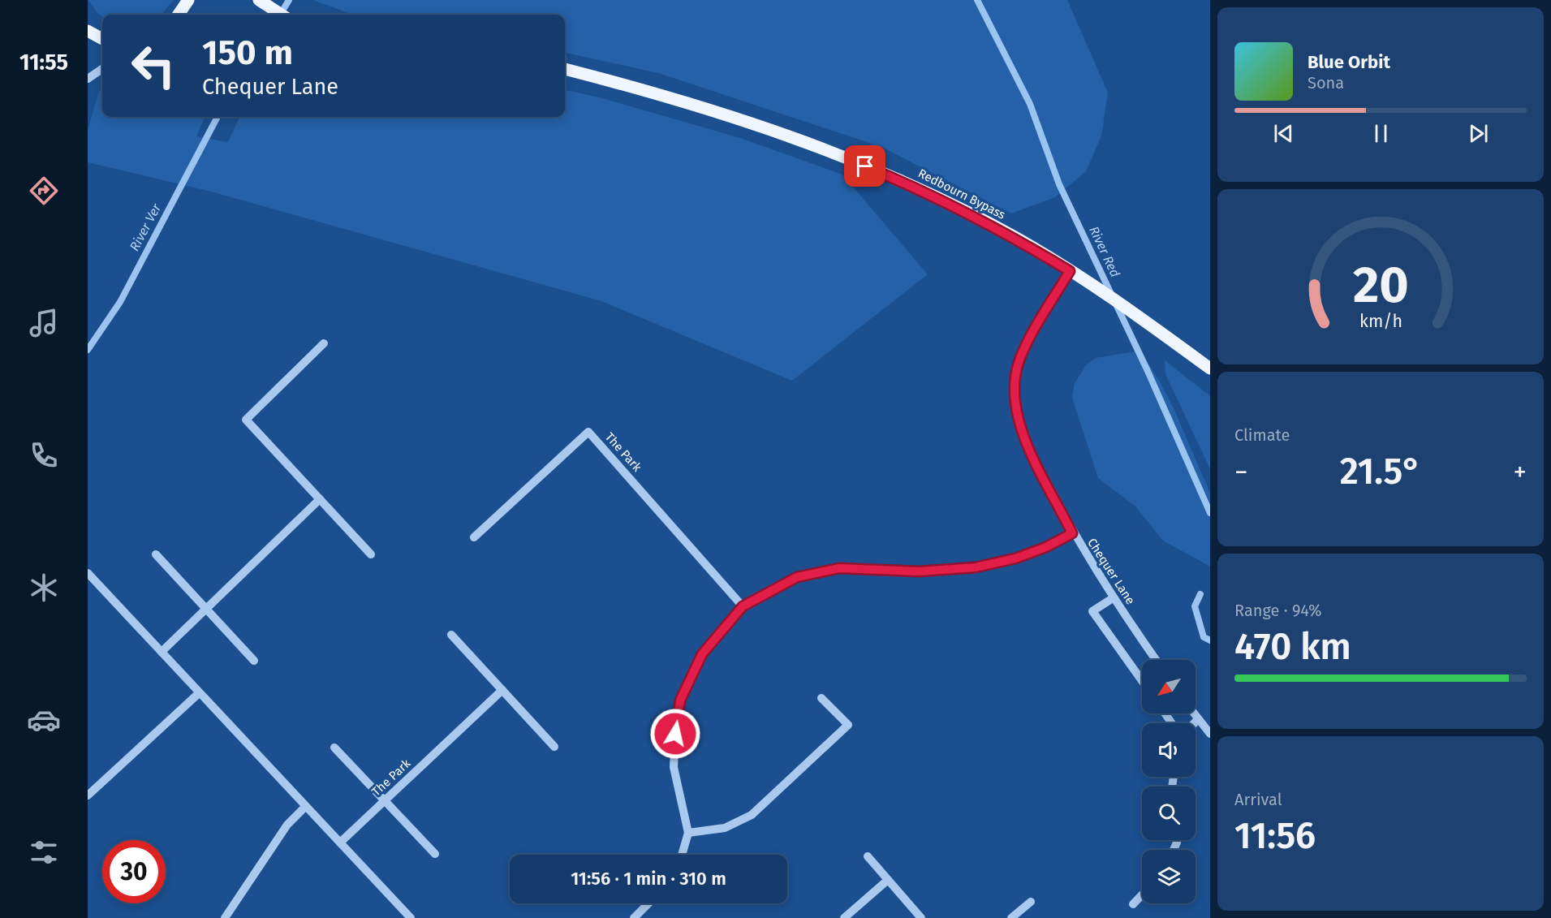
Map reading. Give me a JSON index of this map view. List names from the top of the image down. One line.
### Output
{"streets":{"main road":["Redbourn Bypass"],"street":["The Park","Chequer Lane"]},"crossings":[["Redbourn Bypass","Chequer Lane"]],"water":["River Ver","River Red"],"north":"bottom left","page":{"tabs":"11:55","turn":["150 m","Chequer Lane"],"song":["Blue Orbit","Sona"],"tile":["Climate",["Range · 94%","470 km"],["Arrival","11:56"]],"heat":["−","21.5°","+"],"limit":"30","trip":"11:56 · 1 min · 310 m","gauge":["20","km/h"]}}
